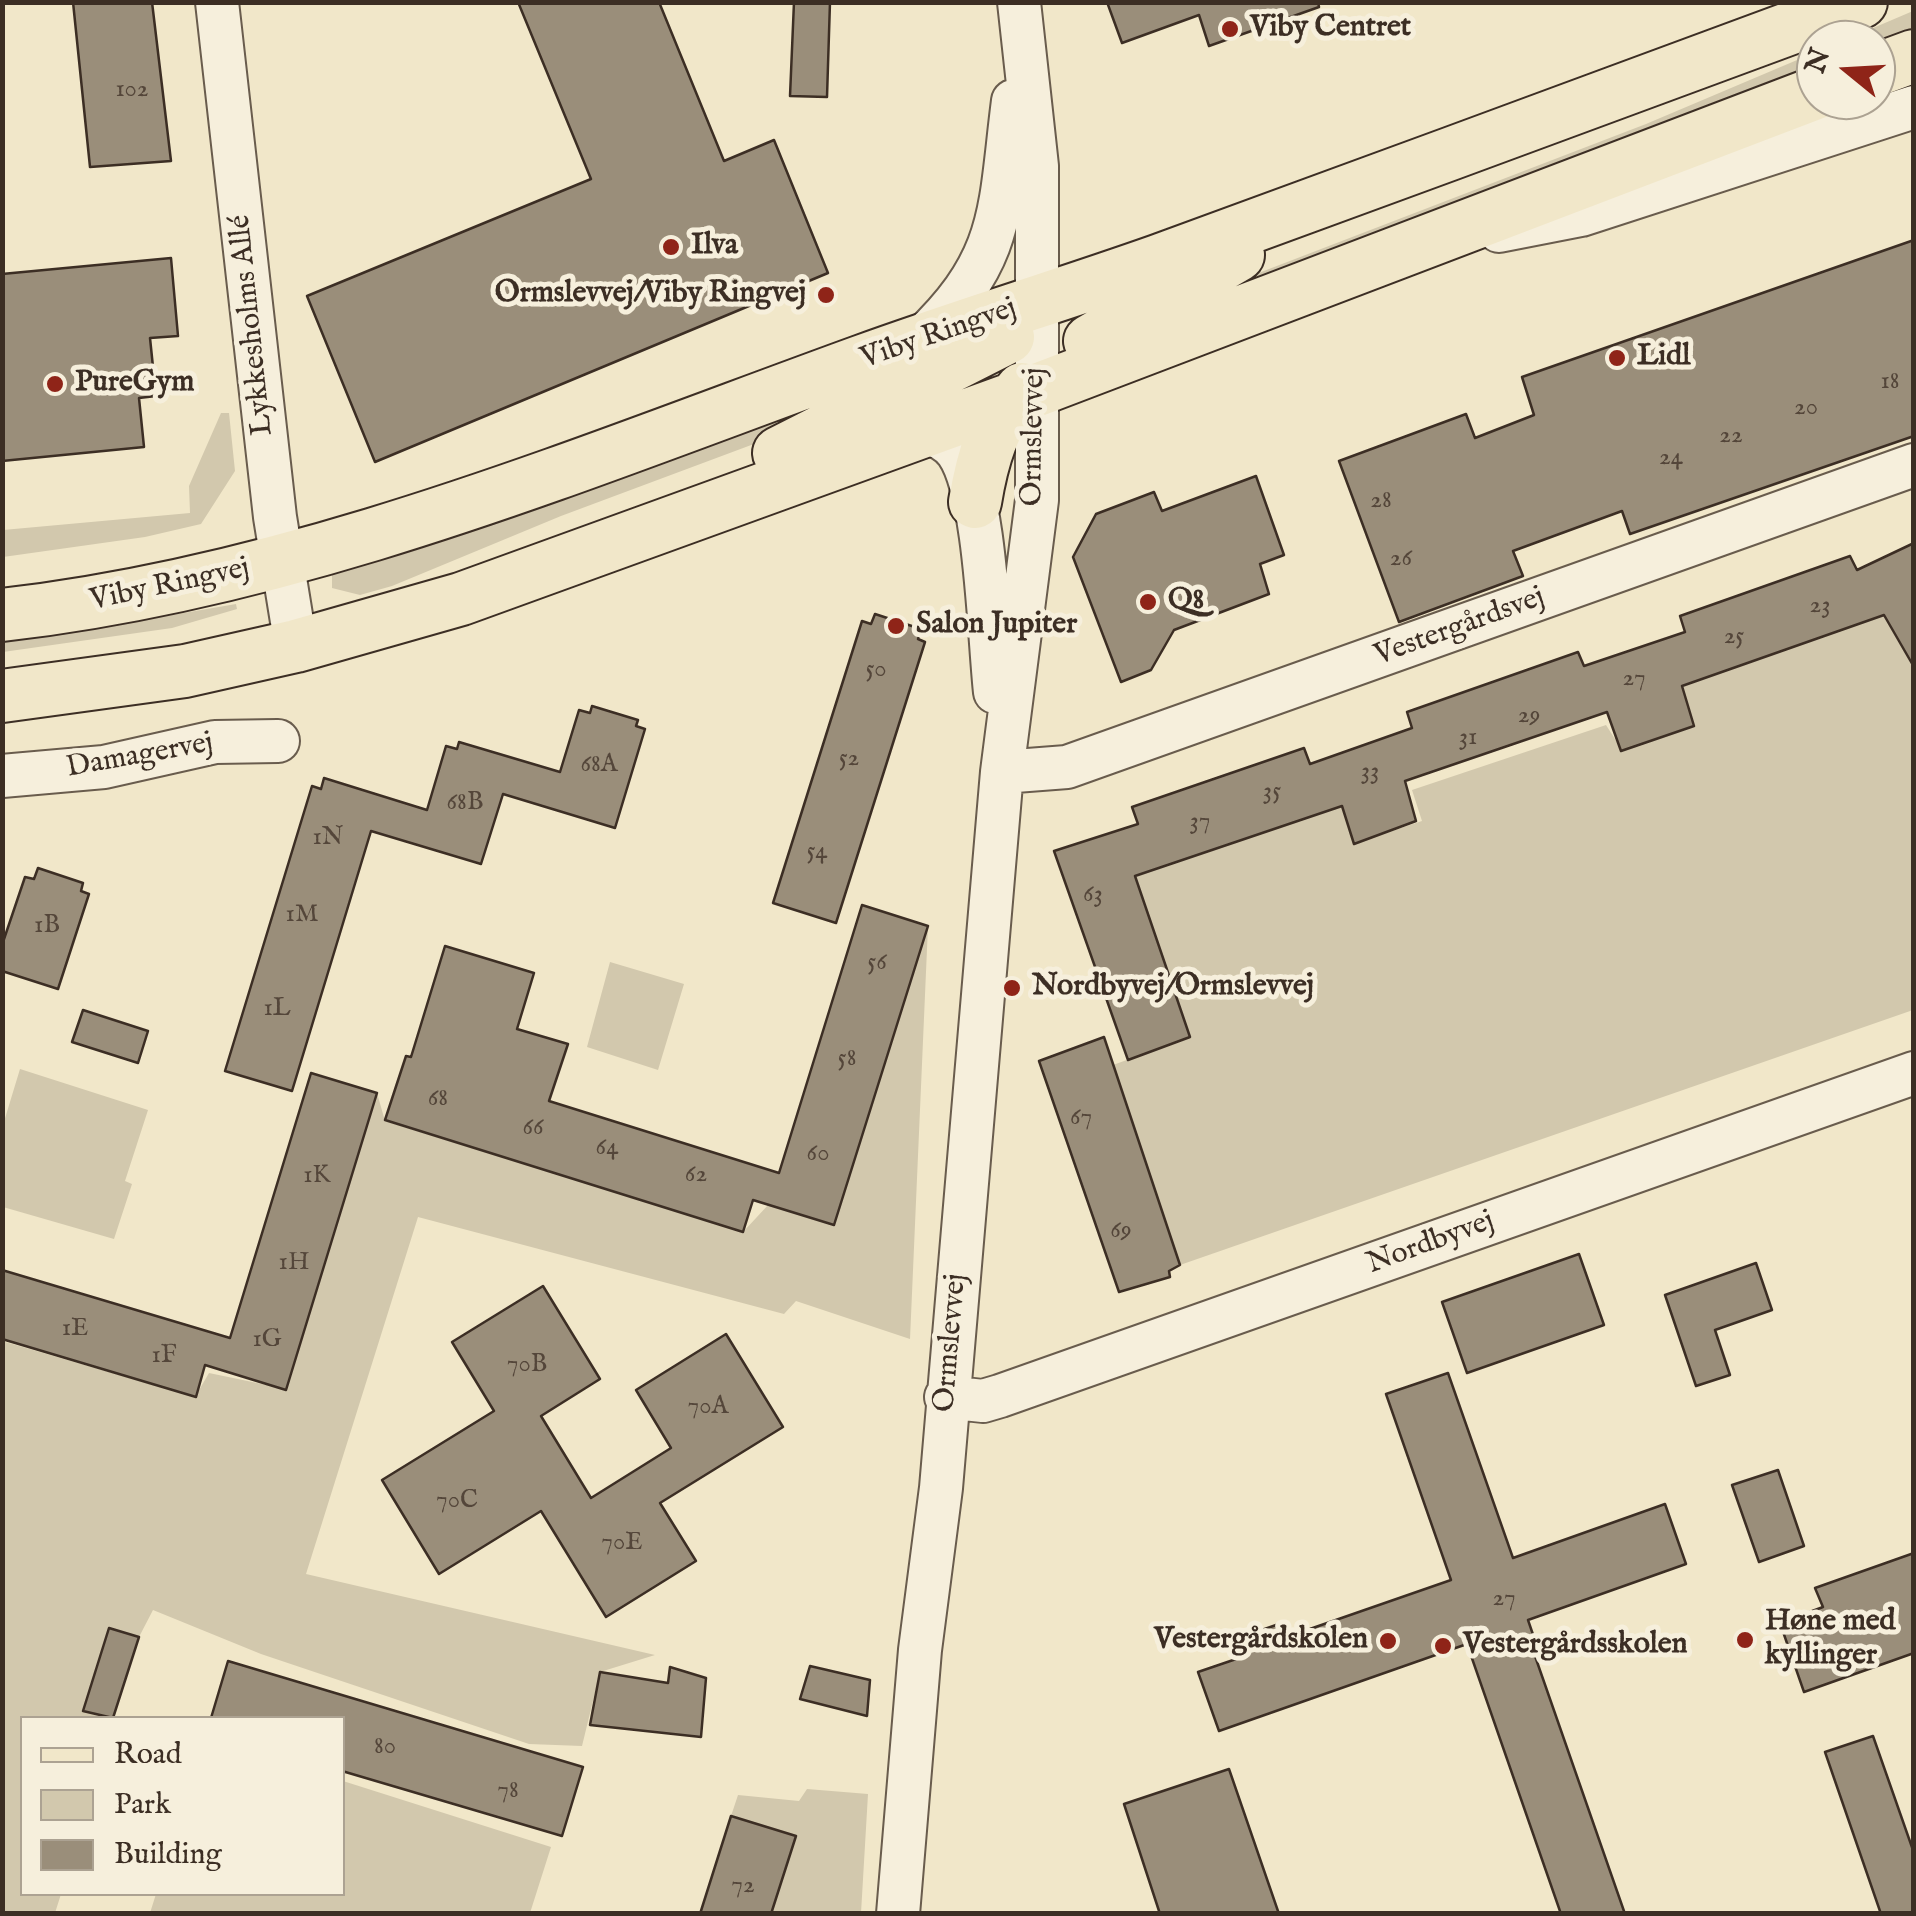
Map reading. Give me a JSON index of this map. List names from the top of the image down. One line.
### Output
{"streets":{"main road":["Viby Ringvej"],"street":["Lykkesholms Allé","Ormslevvej","Vestergårdsvej","Damagervej","Nordbyvej"]},"crossings":[["Lykkesholms Allé","Viby Ringvej"],["Viby Ringvej","Ormslevvej"],["Ormslevvej","Vestergårdsvej"],["Ormslevvej","Nordbyvej"]],"places":["Viby Centret","Ilva","Ormslevvej/Viby Ringvej","Lidl","PureGym","Q8","Salon Jupiter","Nordbyvej/Ormslevvej","Høne med kyllinger","Vestergårdskolen","Vestergårdsskolen"],"house_numbers":["102","18","20","22","24","28","26","23","25","50","27","29","31","52","68A","33","35","68B","37","1N","54","63","1M","1B","56","1L","58","68","67","66","64","60","62","1K","69","1H","1E","1G","1F","70B","70A","70C","70E","27","80","78","72"],"legend":["Road","Park","Building"],"north":"left"}
